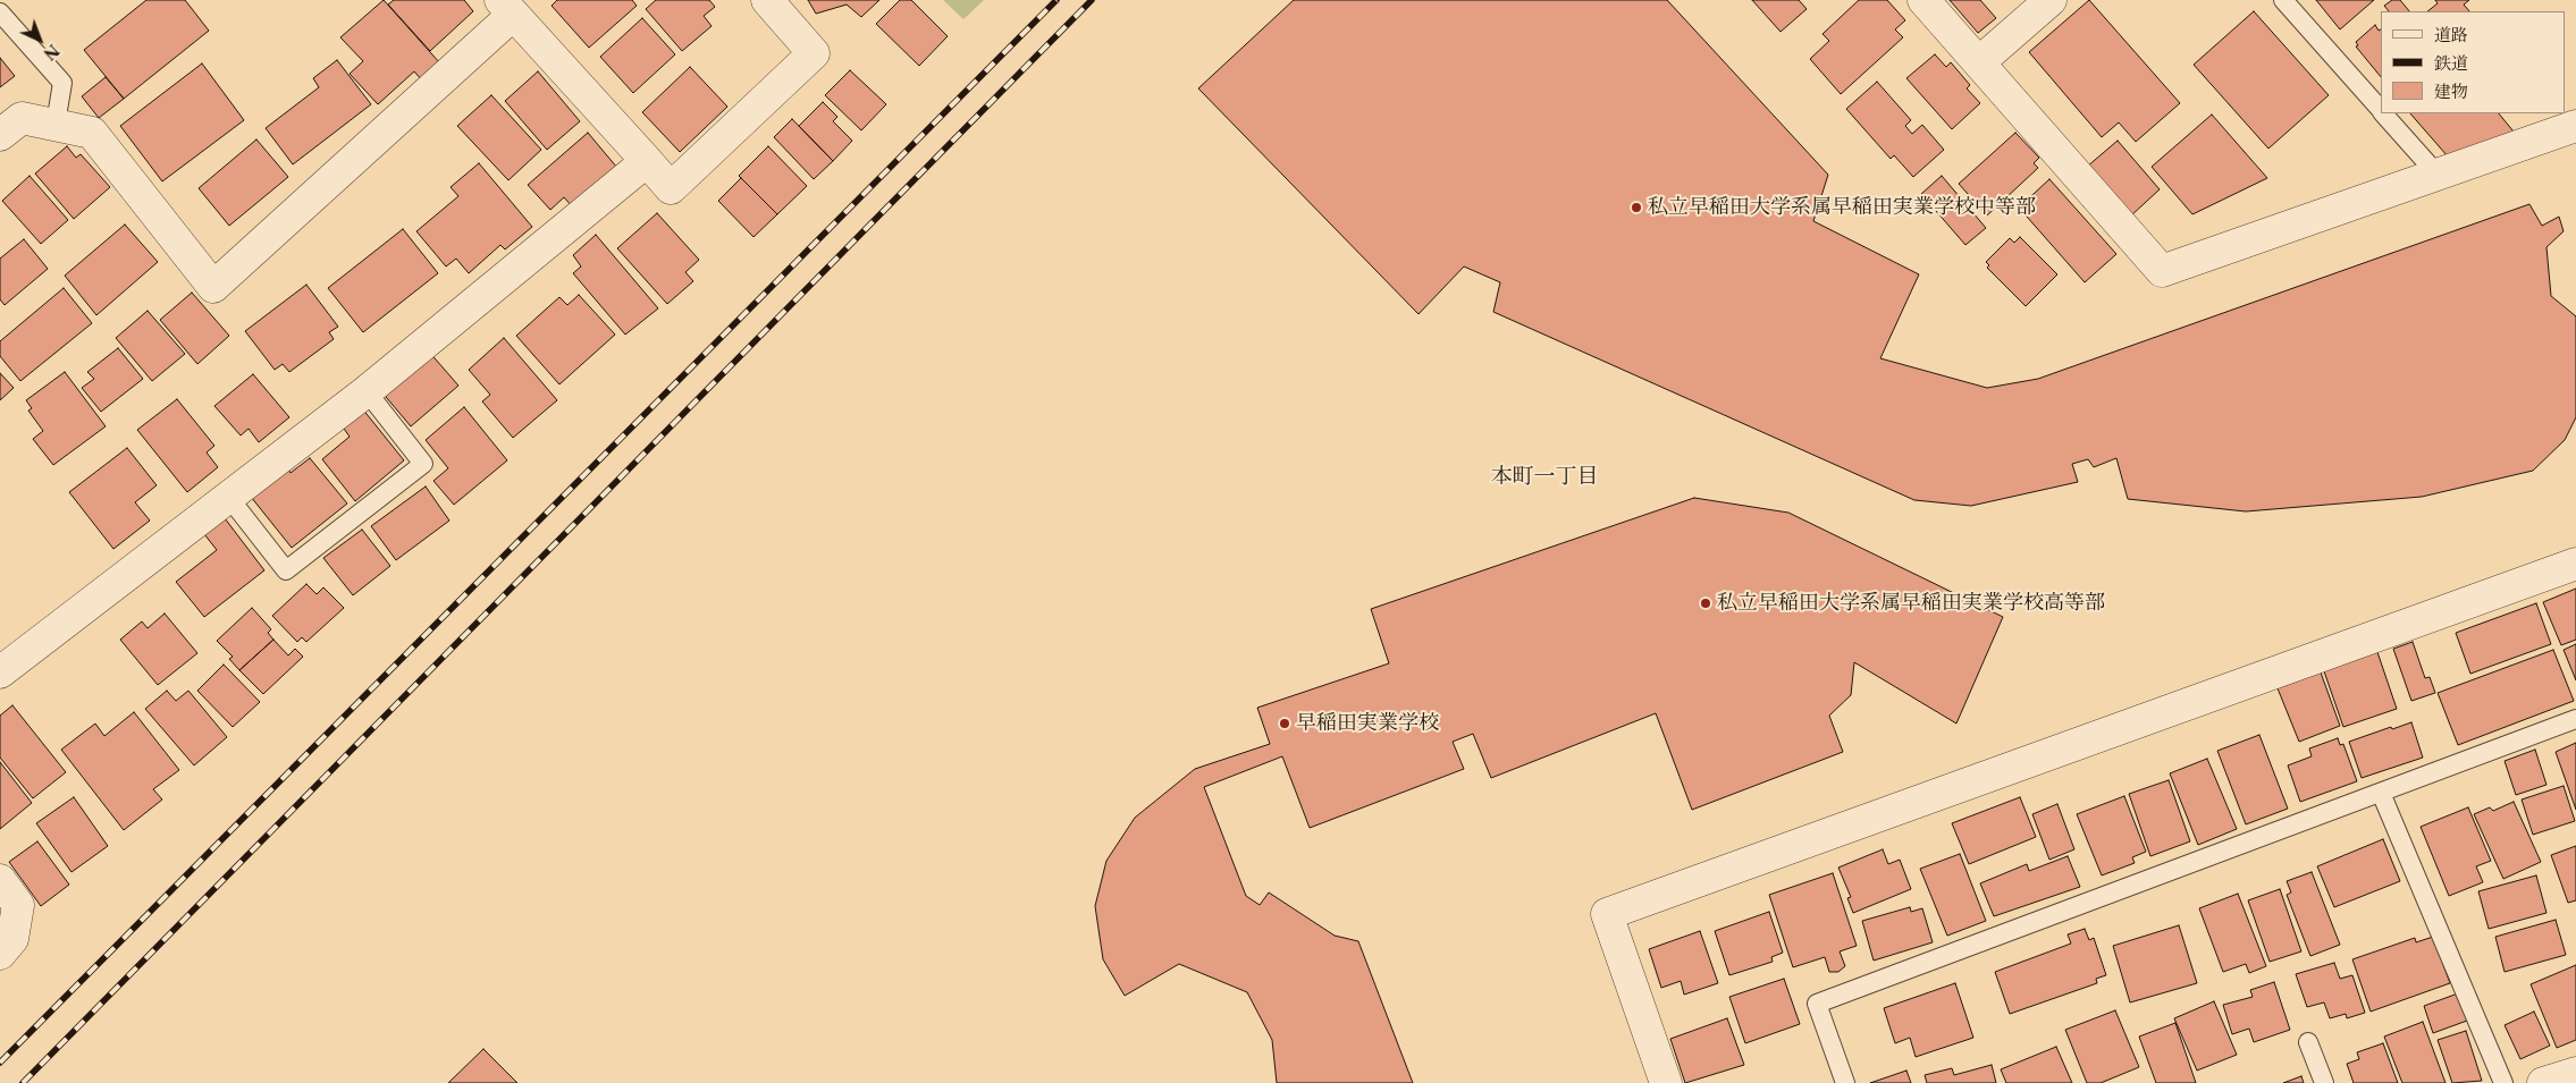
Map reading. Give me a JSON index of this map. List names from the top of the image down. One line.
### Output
{"districts":["本町一丁目"],"places":["私立早稲田大学系属早稲田実業学校中等部","私立早稲田大学系属早稲田実業学校高等部","早稲田実業学校"],"legend":["道路","鉄道","建物"],"north":"bottom right"}
